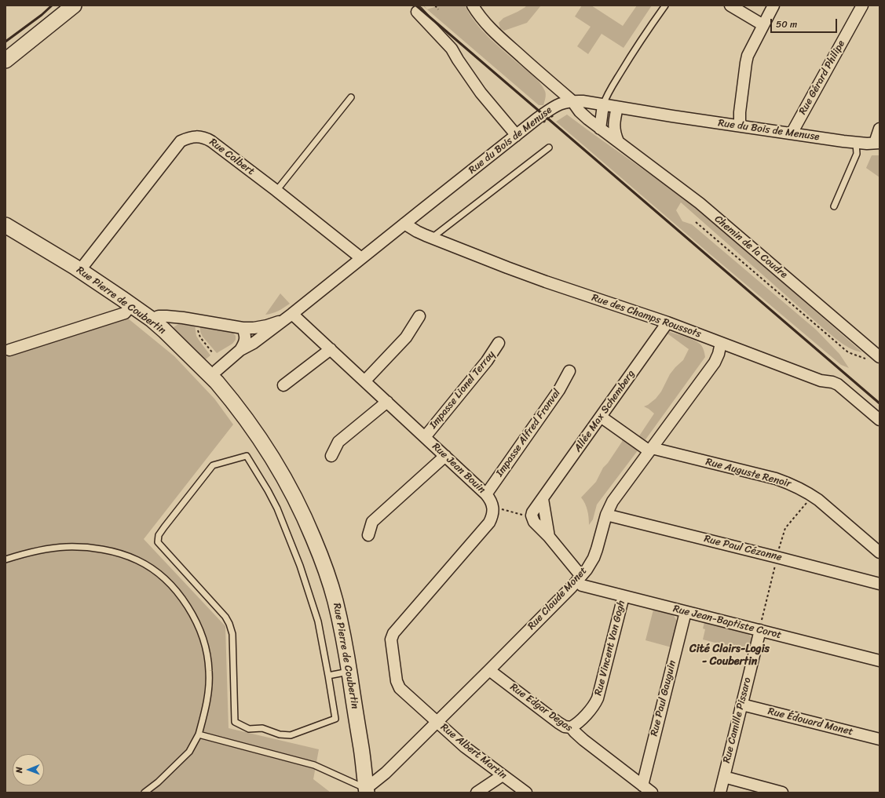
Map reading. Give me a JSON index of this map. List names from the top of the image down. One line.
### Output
{"streets":{"main road":["Rue Pierre de Coubertin"],"street":["Rue Gérard Philipe","Rue du Bois de Menuse","Rue Colbert","Chemin de la Coudre","Rue des Champs Roussots","Impasse Lionel Terray","Allée Max Schemberg","Impasse Alfred Fronval","Rue Jean Bouin","Rue Auguste Renoir","Rue Paul Cézanne","Rue Claude Monet","Rue Jean-Baptiste Corot","Rue Vincent Van Gogh","Rue Paul Gauguin","Rue Edgar Degas","Rue Camille Pissaro","Rue Édouard Manet","Rue Albert Martin"]},"crossings":[["Rue Gérard Philipe","Rue du Bois de Menuse"],["Rue du Bois de Menuse","Rue Colbert"],["Rue du Bois de Menuse","Chemin de la Coudre"],["Rue du Bois de Menuse","Rue Pierre de Coubertin"],["Rue du Bois de Menuse","Rue des Champs Roussots"],["Rue du Bois de Menuse","Rue Jean Bouin"],["Rue Colbert","Rue Pierre de Coubertin"],["Rue Pierre de Coubertin","Rue Claude Monet"],["Rue des Champs Roussots","Allée Max Schemberg"],["Rue des Champs Roussots","Rue Claude Monet"],["Impasse Lionel Terray","Rue Jean Bouin"],["Impasse Alfred Fronval","Rue Jean Bouin"],["Rue Auguste Renoir","Rue Claude Monet"],["Rue Paul Cézanne","Rue Claude Monet"],["Rue Claude Monet","Rue Jean-Baptiste Corot"],["Rue Claude Monet","Rue Edgar Degas"],["Rue Claude Monet","Rue Albert Martin"],["Rue Jean-Baptiste Corot","Rue Vincent Van Gogh"],["Rue Jean-Baptiste Corot","Rue Paul Gauguin"],["Rue Jean-Baptiste Corot","Rue Camille Pissaro"],["Rue Vincent Van Gogh","Rue Edgar Degas"],["Rue Paul Gauguin","Rue Edgar Degas"],["Rue Camille Pissaro","Rue Édouard Manet"]],"districts":["Cité Clairs-Logis - Coubertin"],"scale_bar":"50 m","north":"left"}
